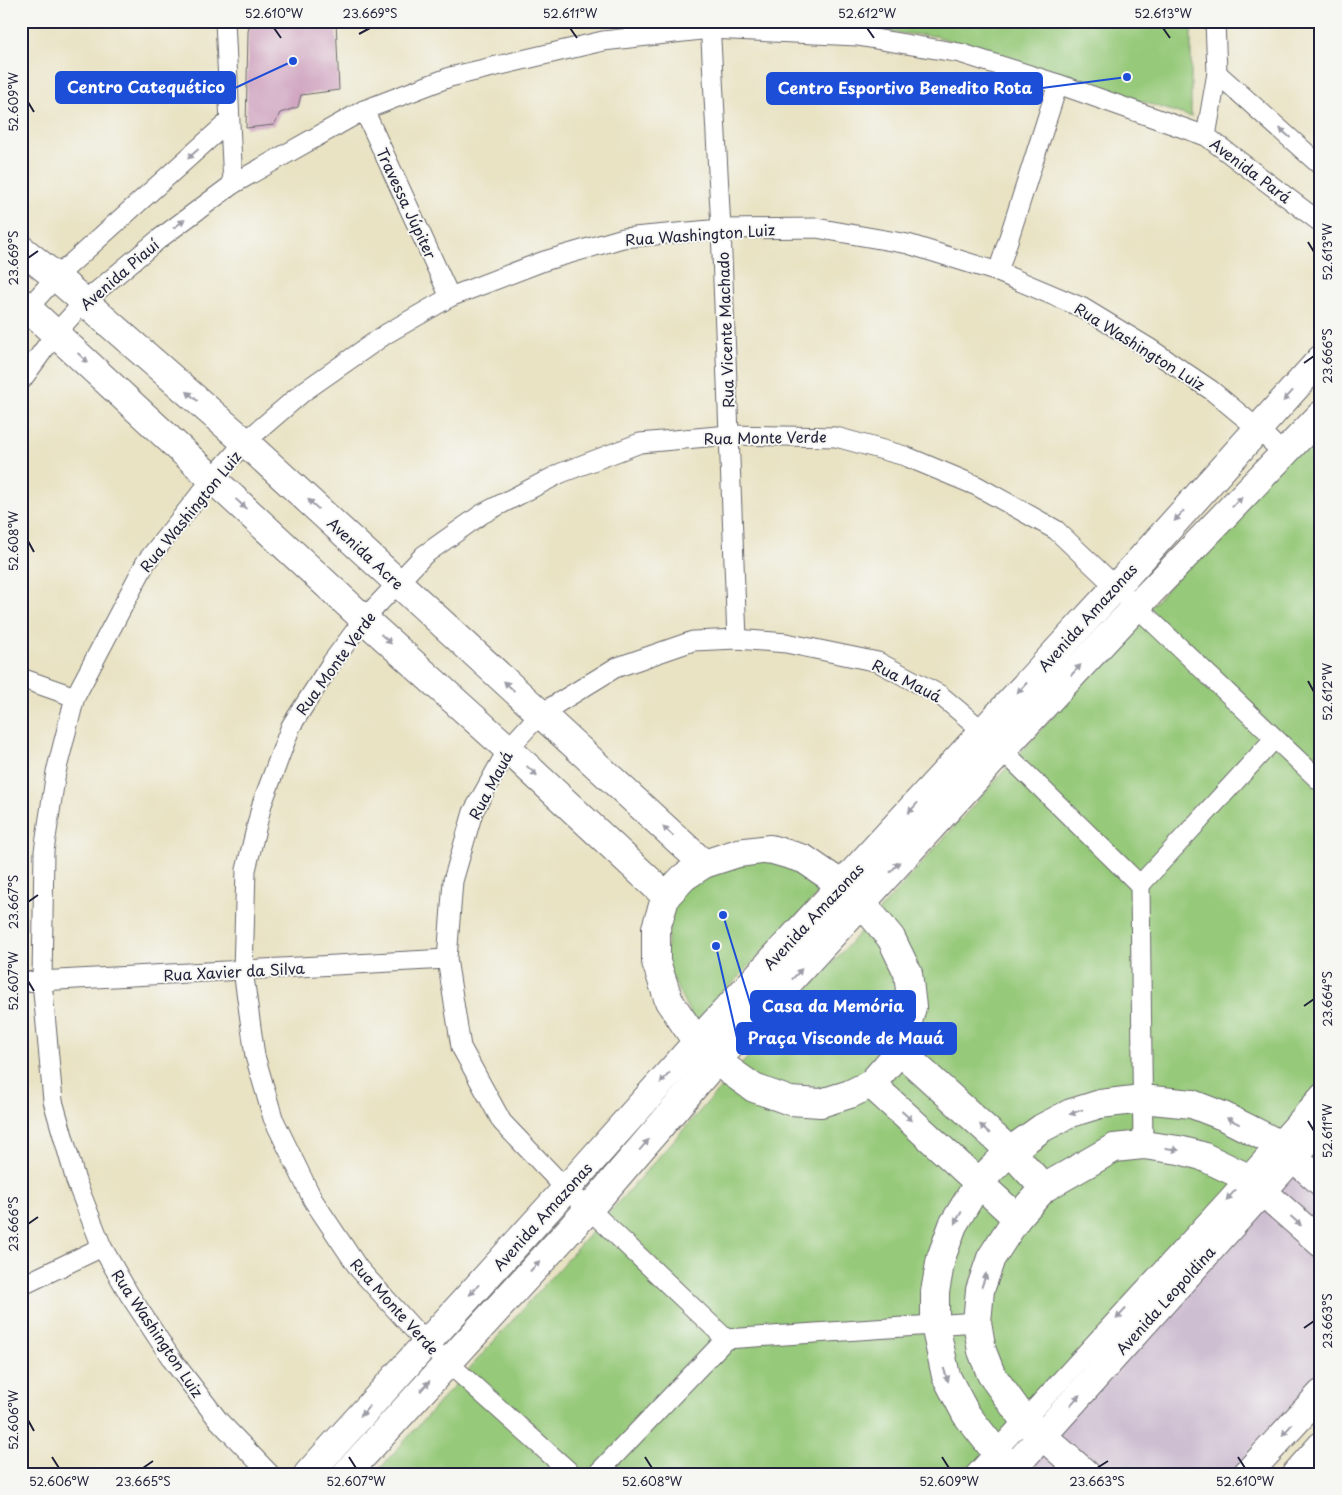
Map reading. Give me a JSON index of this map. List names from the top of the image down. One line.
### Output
{"streets":{"street":["Avenida Pará","Travessa Júpiter","Rua Washington Luiz","Avenida Piauí","Rua Vicente Machado","Rua Monte Verde","Avenida Acre","Avenida Amazonas","Rua Mauá","Rua Xavier da Silva","Avenida Leopoldina"]},"crossings":[["Avenida Pará","Avenida Piauí"],["Avenida Pará","Rua Vicente Machado"],["Travessa Júpiter","Rua Washington Luiz"],["Travessa Júpiter","Avenida Piauí"],["Rua Washington Luiz","Rua Vicente Machado"],["Rua Washington Luiz","Avenida Acre"],["Rua Washington Luiz","Avenida Amazonas"],["Rua Washington Luiz","Rua Xavier da Silva"],["Avenida Piauí","Rua Vicente Machado"],["Avenida Piauí","Avenida Acre"],["Rua Vicente Machado","Rua Monte Verde"],["Rua Vicente Machado","Rua Mauá"],["Rua Monte Verde","Avenida Acre"],["Rua Monte Verde","Avenida Amazonas"],["Rua Monte Verde","Rua Xavier da Silva"],["Avenida Acre","Rua Mauá"],["Avenida Amazonas","Rua Mauá"],["Rua Mauá","Rua Xavier da Silva"]],"places":["Centro Catequético","Centro Esportivo Benedito Rota","Casa da Memória","Praça Visconde de Mauá"],"coordinates":["52.610°W","23.669°S","52.611°W","52.612°W","52.613°W","52.609°W","23.666°S","52.608°W","23.667°S","52.607°W","23.664°S","23.663°S","52.606°W","23.665°S"]}
